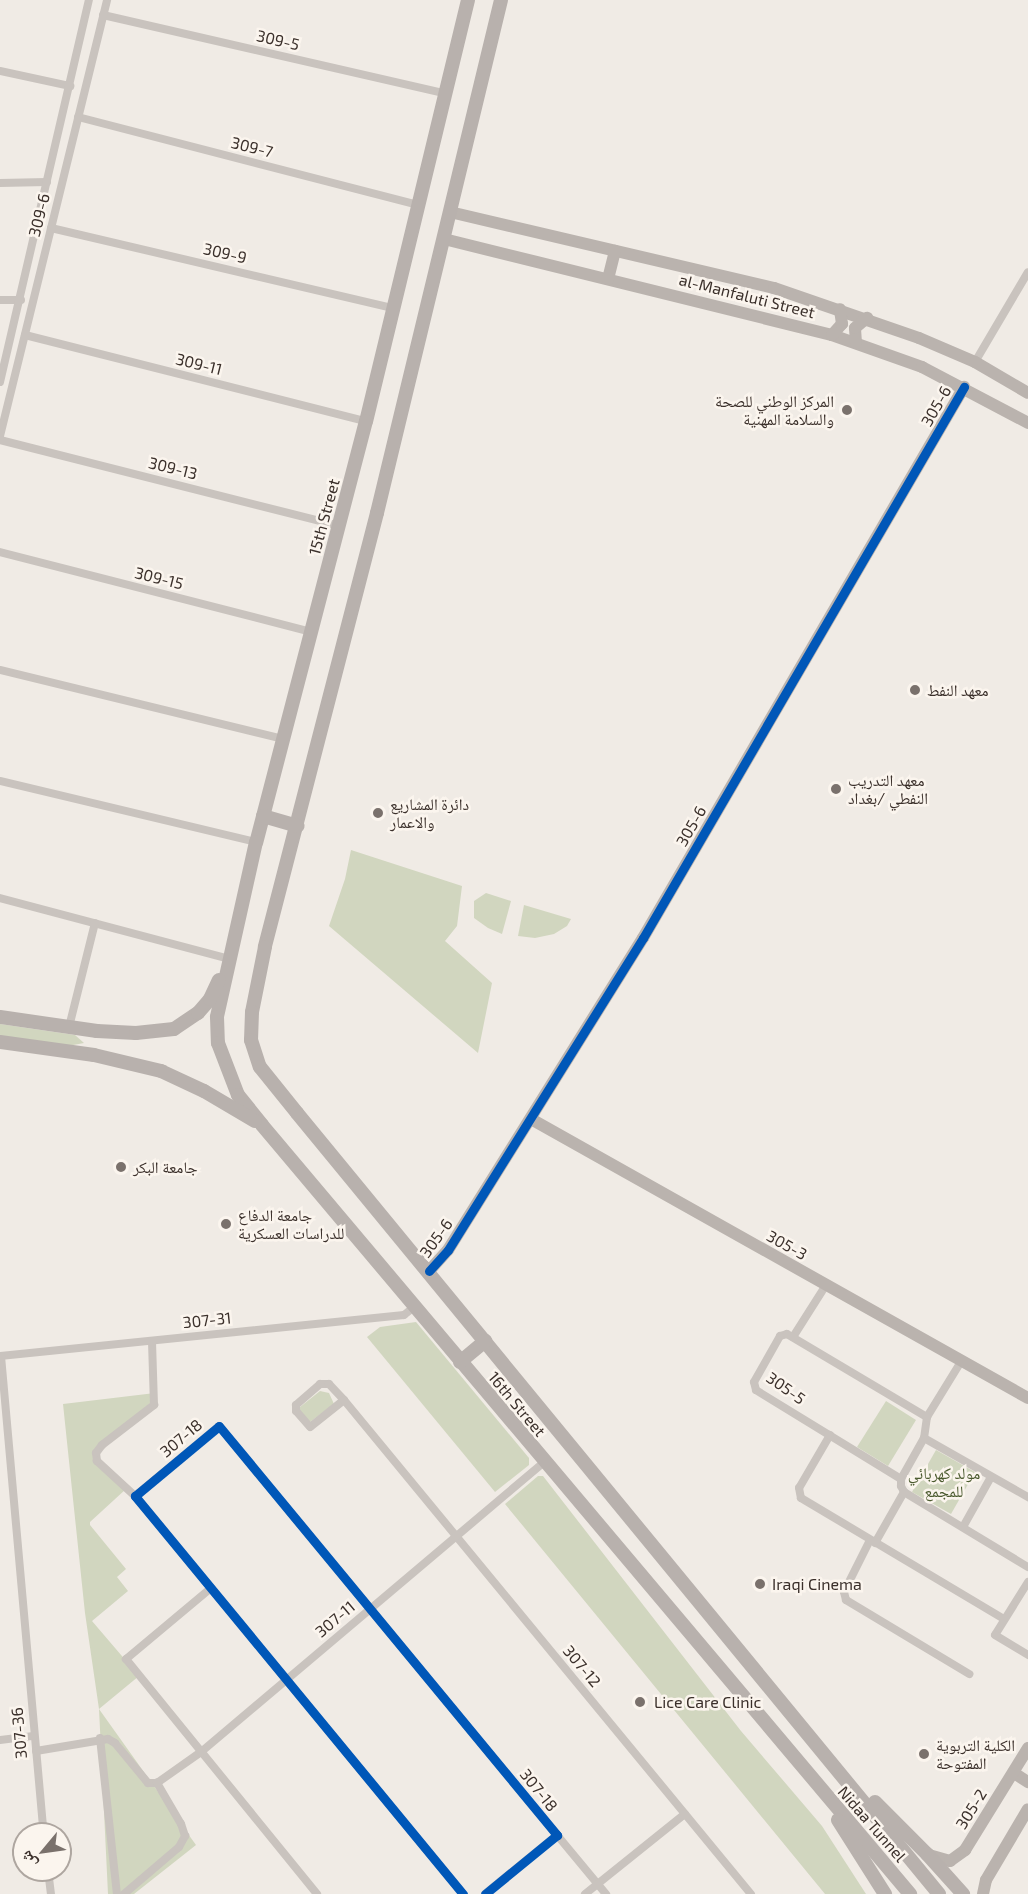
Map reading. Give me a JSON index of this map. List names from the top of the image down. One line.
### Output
{"streets":{"main road":["15th Street","16th Street","Nidaa Tunnel"],"street":["309-5","309-7","309-6","309-9","al-Manfaluti Street","309-11","305-6","309-13","309-15","305-3","307-31","305-5","307-18","307-11","307-12","307-36","305-2"]},"crossings":[["309-5","309-6"],["309-5","15th Street"],["309-7","309-6"],["309-7","15th Street"],["309-6","309-9"],["309-6","309-11"],["309-6","309-13"],["309-9","15th Street"],["al-Manfaluti Street","305-6"],["309-11","15th Street"],["305-6","305-3"],["305-6","16th Street"],["309-13","15th Street"],["15th Street","309-15"],["15th Street","16th Street"],["307-31","16th Street"],["307-31","307-36"],["16th Street","307-11"],["16th Street","Nidaa Tunnel"],["307-18","307-11"],["307-11","307-12"]],"parks":["مولد كهربائي للمجمع"],"places":["المركز الوطني للصحة والسلامة المهنية","معهد النفط","معهد التدريب النفطي /بغداد","دائرة المشاريع والاعمار","جامعة البكر","جامعة الدفاع للدراسات العسكرية","Iraqi Cinema","Lice Care Clinic","الكلية التربوية المفتوحة"],"north":"bottom left"}
